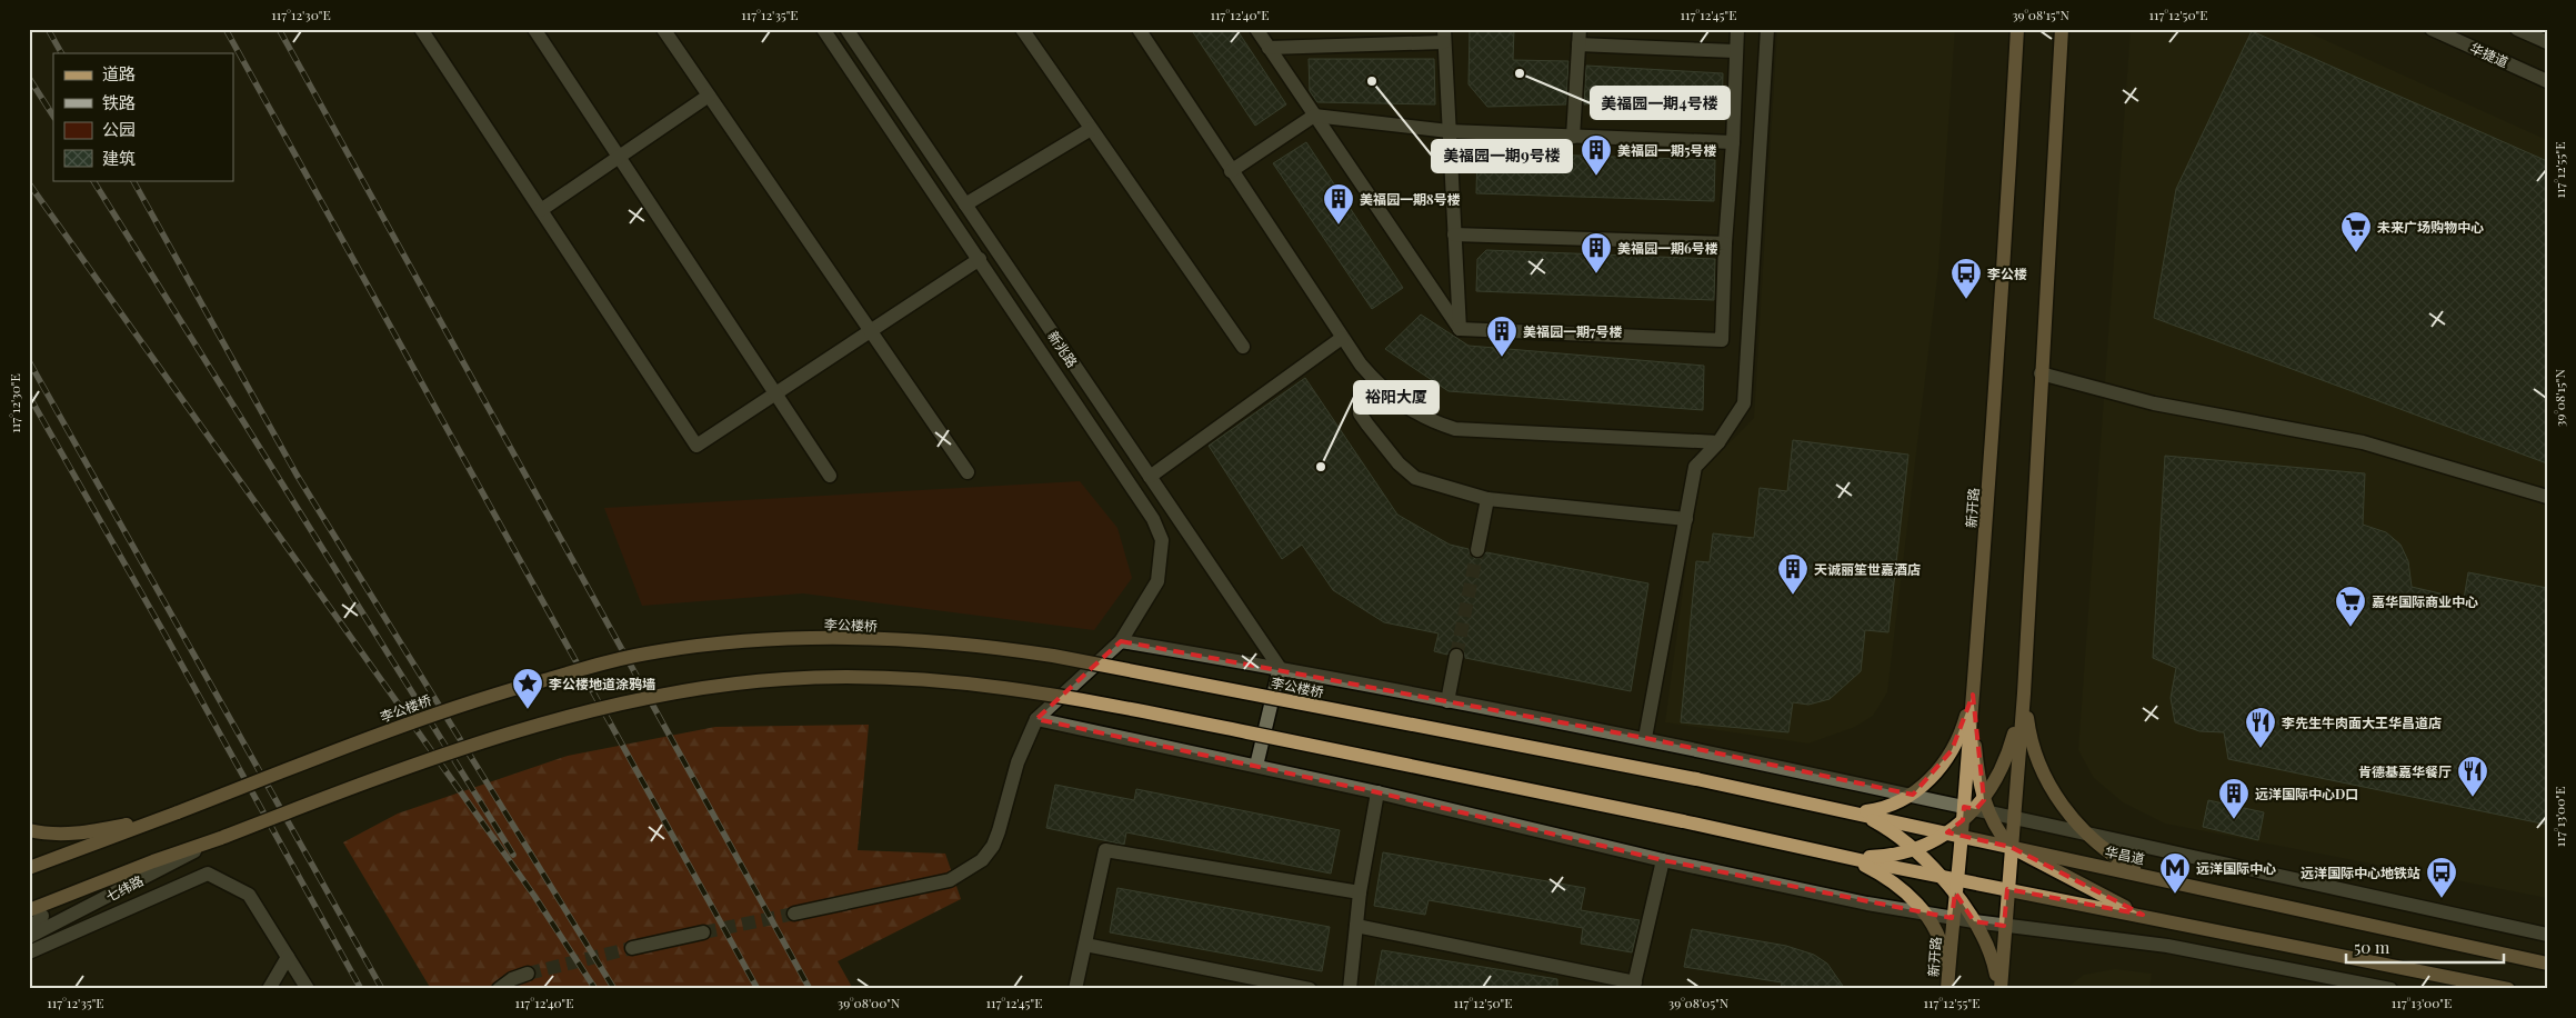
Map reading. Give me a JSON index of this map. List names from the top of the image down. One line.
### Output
{"streets":{"main road":["新开路","李公楼桥","华昌道"],"street":["华捷道","新兆路","七纬路"]},"crossings":[["新开路","华昌道"],["李公楼桥","华昌道"]],"places":{"other":["美福园一期4号楼","美福园一期9号楼","裕阳大厦"],"building":["美福园一期5号楼","美福园一期8号楼","美福园一期6号楼","美福园一期7号楼","天诚丽笙世嘉酒店","远洋国际中心D口"],"supermarket":["未来广场购物中心","嘉华国际商业中心"],"bus stop":["李公楼","远洋国际中心地铁站"],"place":["李公楼地道涂鸦墙"],"restaurant":["李先生牛肉面大王华昌道店","肯德基嘉华餐厅"],"metro station":["远洋国际中心"]},"legend":["道路","铁路","公园","建筑"],"scale_bar":"50 m","coordinates":["117°12'30\"E","117°12'35\"E","117°12'40\"E","117°12'45\"E","39°08'15\"N","117°12'50\"E","117°12'55\"E","117°13'00\"E","39°08'00\"N","39°08'05\"N"]}
